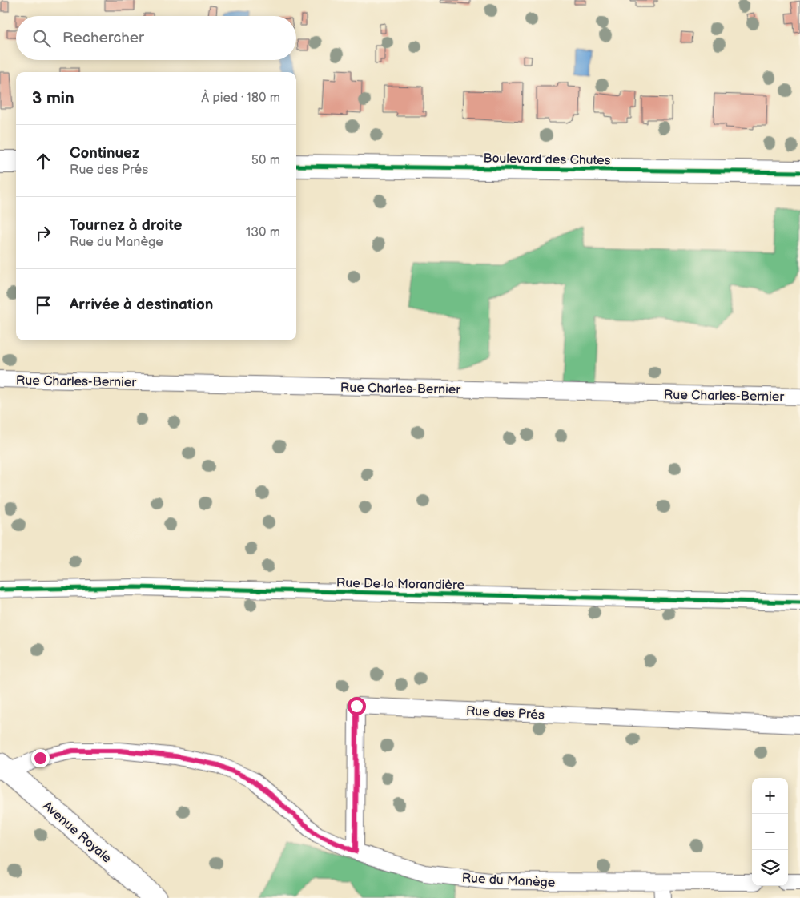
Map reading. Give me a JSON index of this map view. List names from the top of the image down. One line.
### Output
{"streets":{"street":["Boulevard des Chutes","Rue Charles-Bernier","Rue De la Morandière","Rue des Prés","Avenue Royale","Rue du Manège"]},"crossings":[["Rue des Prés","Rue du Manège"],["Avenue Royale","Rue du Manège"]],"page":{"search":"Rechercher","heading":["3 min","À pied · 180 m"],"list":[["Continuez","Rue des Prés","50 m"],["Tournez à droite","Rue du Manège","130 m"],"Arrivée à destination"],"map_buttons":["+","−"]}}
